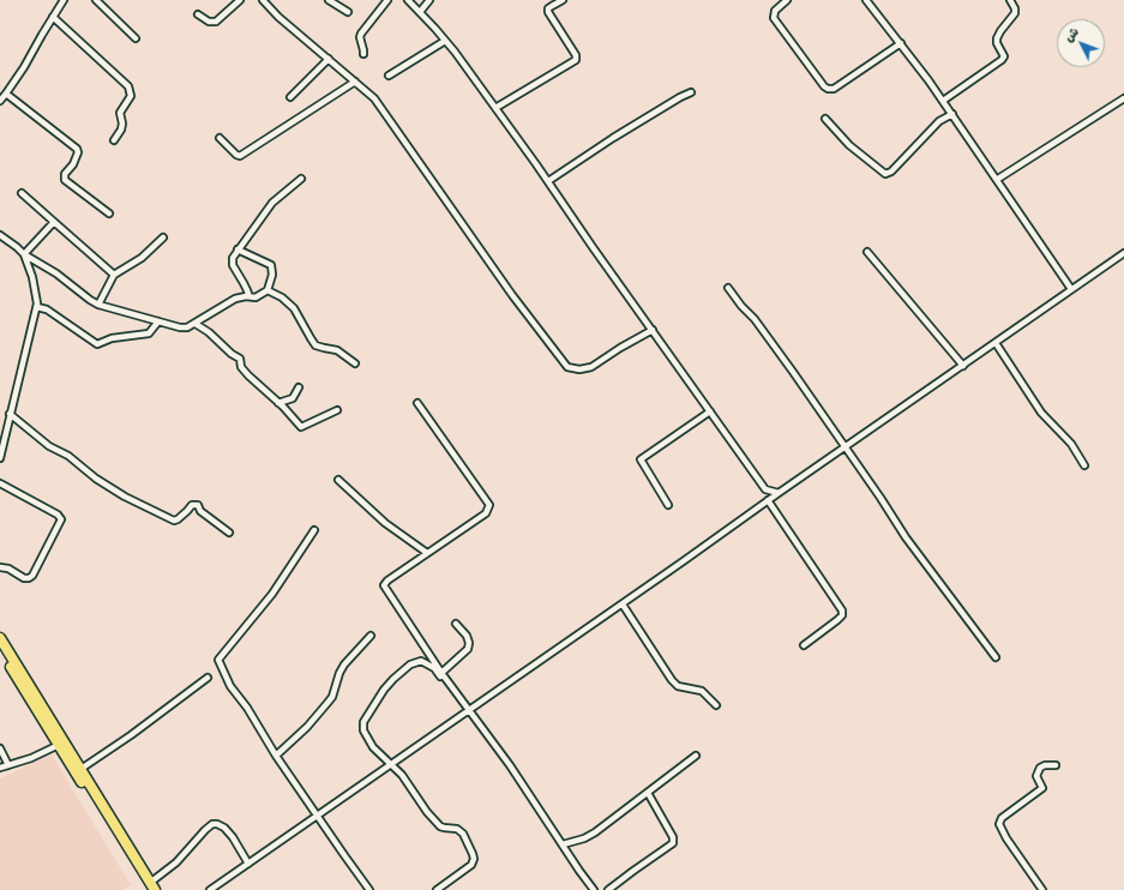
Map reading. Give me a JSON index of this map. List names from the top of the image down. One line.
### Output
{"north":"top left"}
